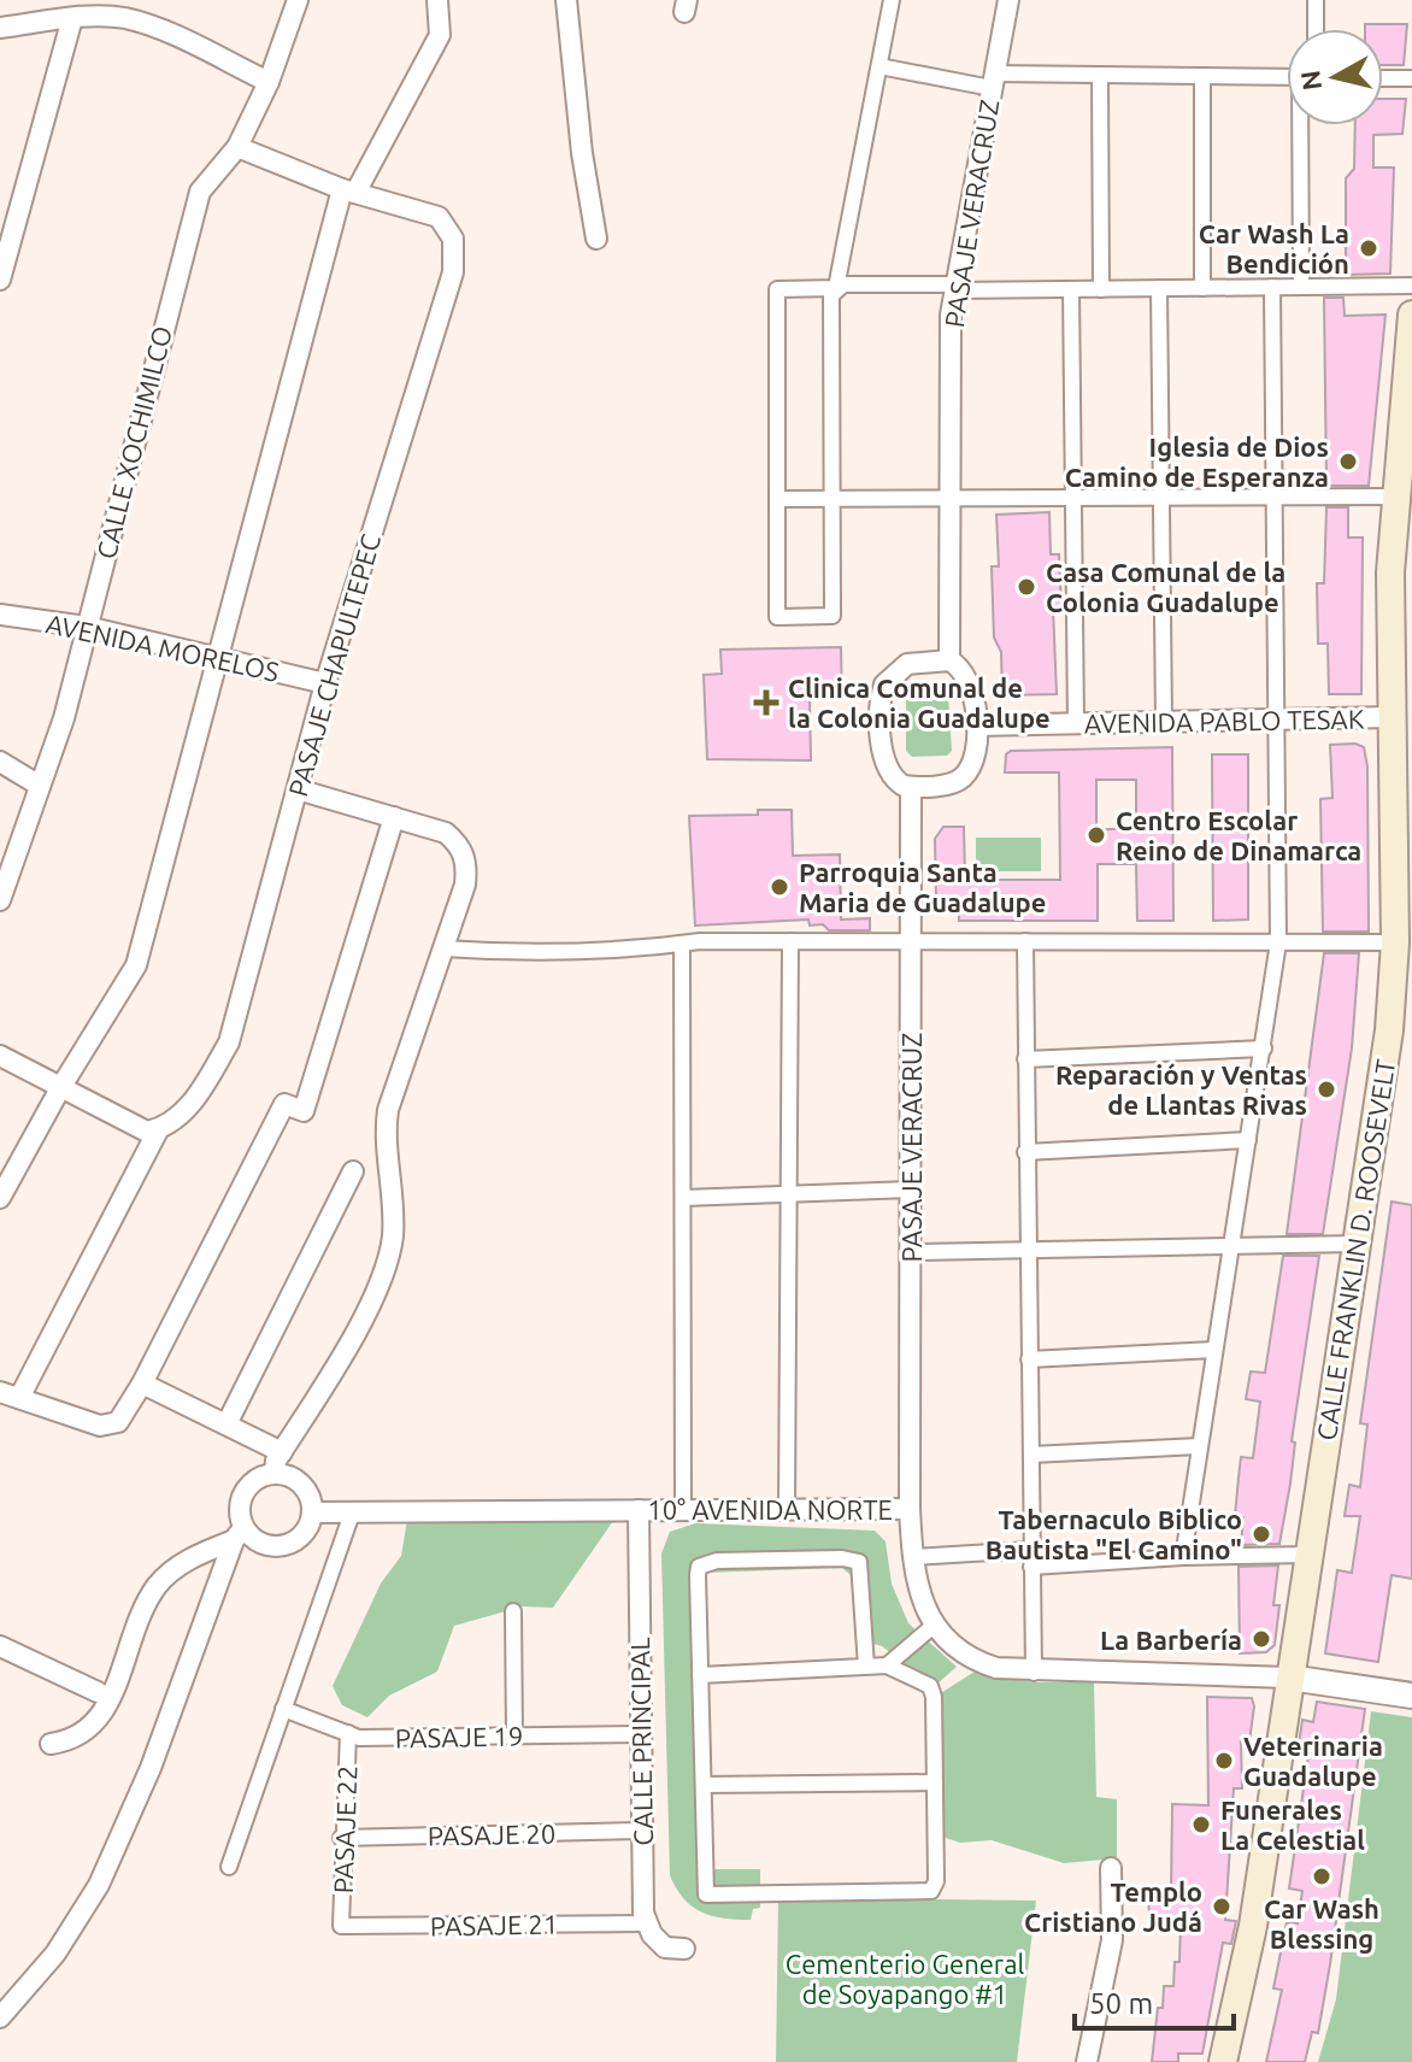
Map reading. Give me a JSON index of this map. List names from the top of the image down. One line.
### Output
{"streets":{"main road":["CALLE FRANKLIN D. ROOSEVELT"],"street":["PASAJE VERACRUZ","CALLE XOCHIMILCO","AVENIDA MORELOS","PASAJE CHAPULTEPEC","AVENIDA PABLO TESAK","10° AVENIDA NORTE","PASAJE 19","CALLE PRINCIPAL","PASAJE 22","PASAJE 20","PASAJE 21"]},"crossings":[["PASAJE VERACRUZ","AVENIDA PABLO TESAK"],["PASAJE VERACRUZ","10° AVENIDA NORTE"],["CALLE XOCHIMILCO","AVENIDA MORELOS"],["CALLE XOCHIMILCO","PASAJE CHAPULTEPEC"],["AVENIDA MORELOS","PASAJE CHAPULTEPEC"],["AVENIDA PABLO TESAK","CALLE FRANKLIN D. ROOSEVELT"],["CALLE FRANKLIN D. ROOSEVELT","10° AVENIDA NORTE"],["10° AVENIDA NORTE","CALLE PRINCIPAL"],["PASAJE 19","CALLE PRINCIPAL"],["PASAJE 19","PASAJE 22"],["CALLE PRINCIPAL","PASAJE 20"],["CALLE PRINCIPAL","PASAJE 21"],["PASAJE 22","PASAJE 20"],["PASAJE 22","PASAJE 21"]],"parks":["Cementerio General de Soyapango #1"],"places":{"other":["Car Wash La Bendición","Iglesia de Dios Camino de Esperanza","Casa Comunal de la Colonia Guadalupe","Centro Escolar Reino de Dinamarca","Parroquia Santa Maria de Guadalupe","Reparación y Ventas de Llantas Rivas","Tabernaculo Biblico Bautista \"El Camino\"","La Barbería","Veterinaria Guadalupe","Funerales La Celestial","Car Wash Blessing","Templo Cristiano Judá"],"health":["Clinica Comunal de la Colonia Guadalupe"]},"scale_bar":"50 m","north":"left"}
